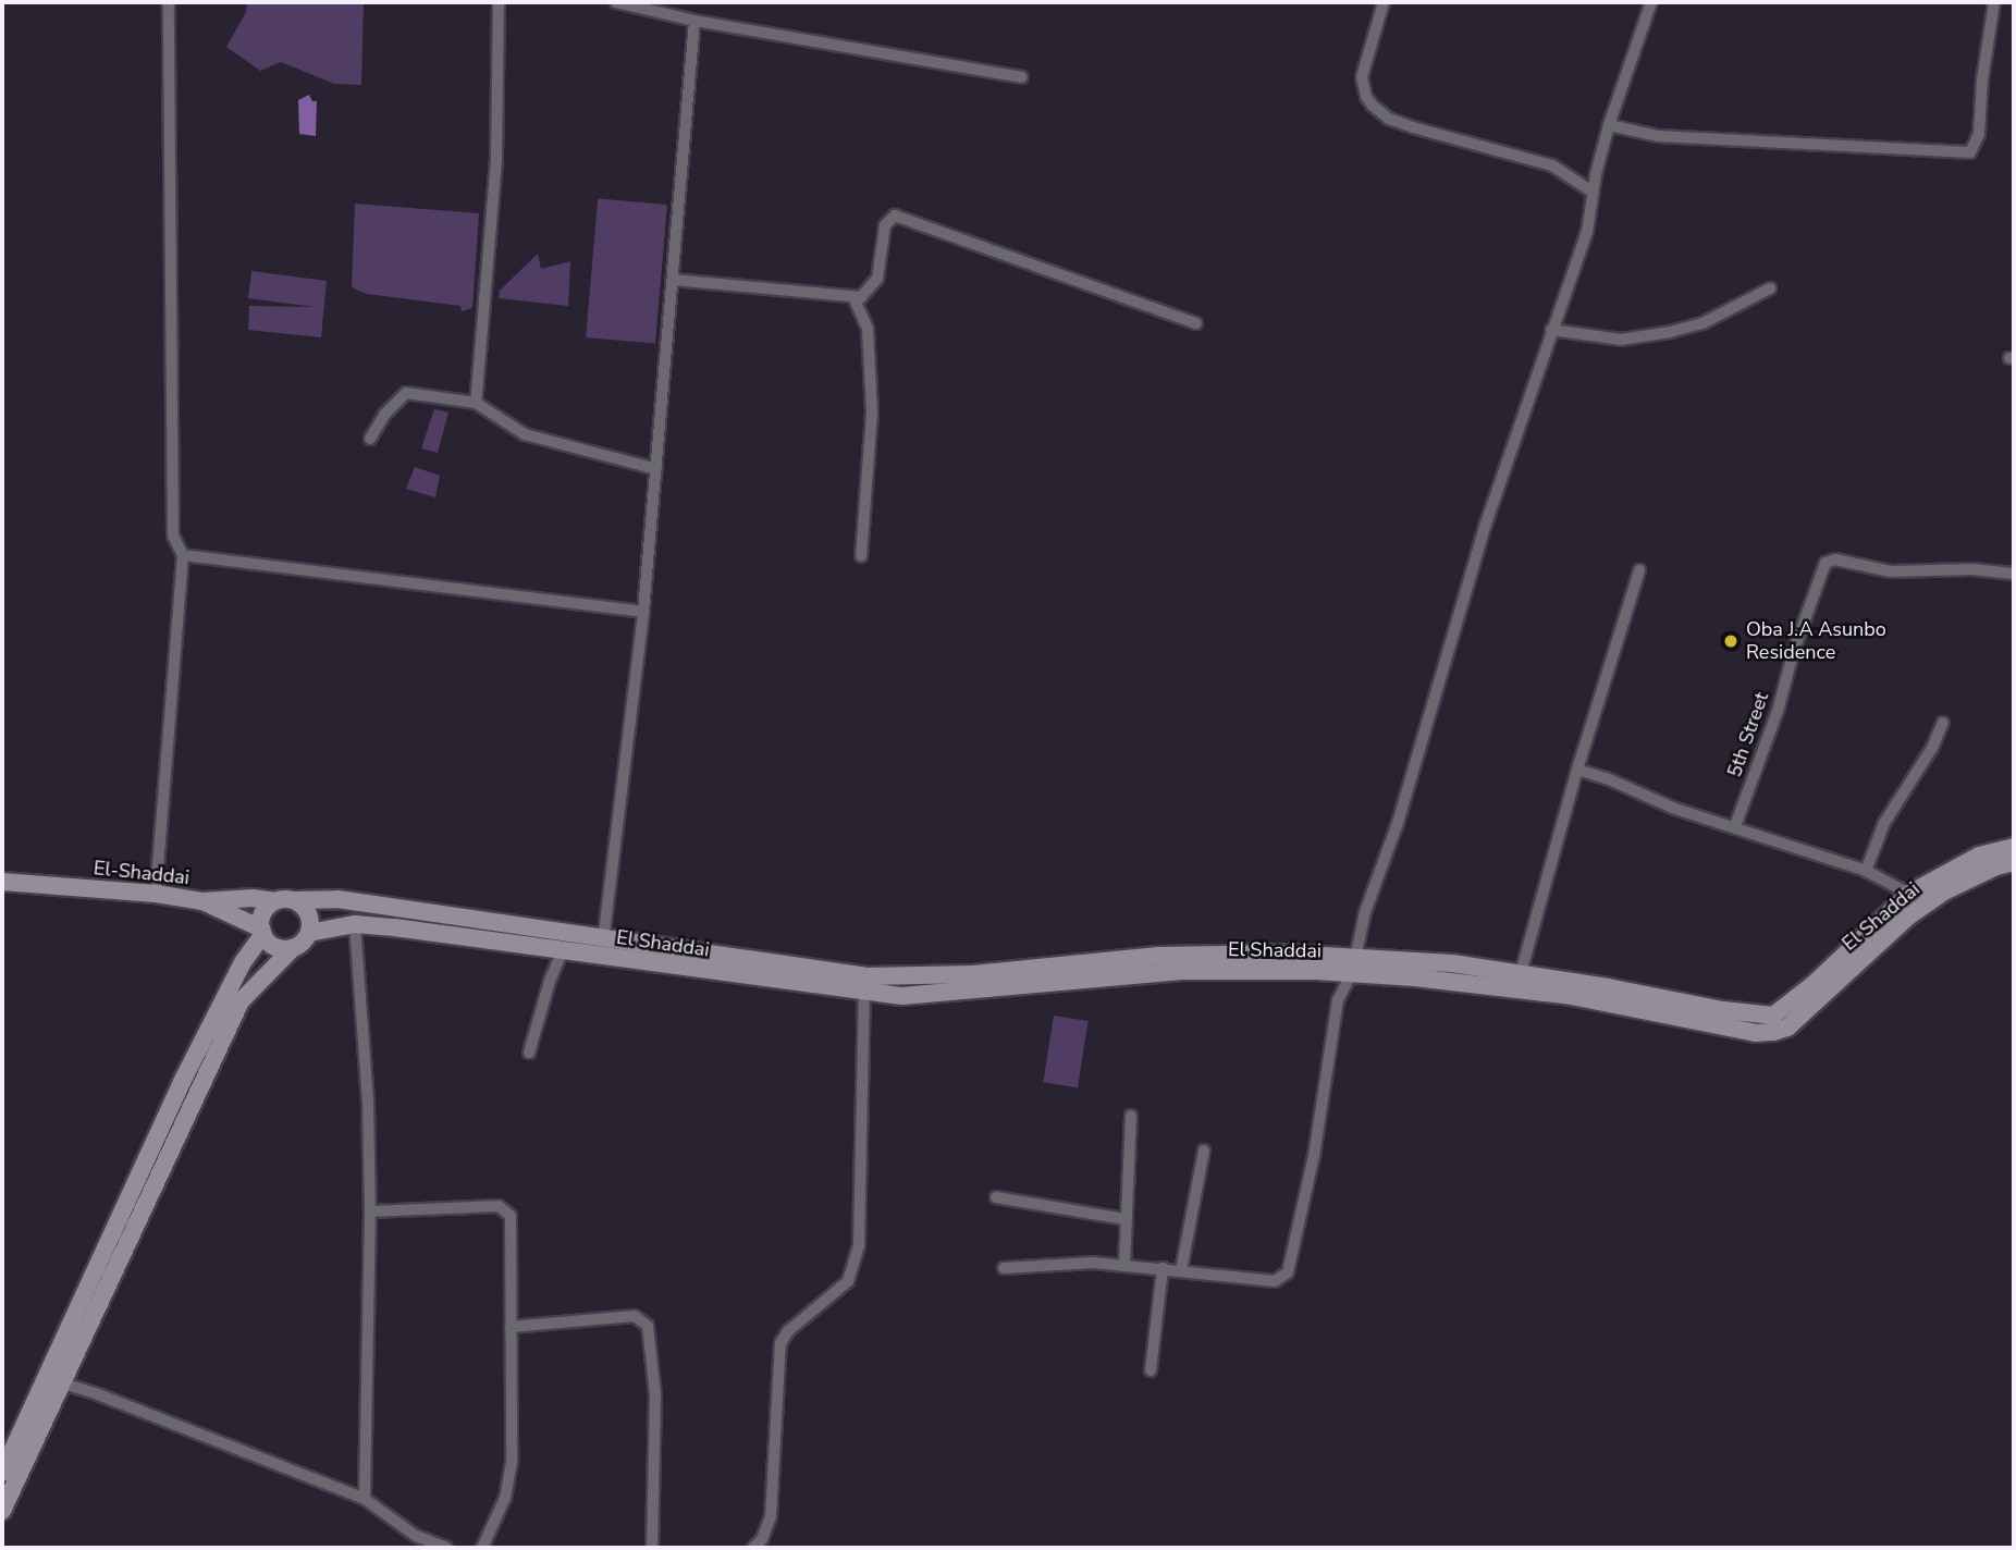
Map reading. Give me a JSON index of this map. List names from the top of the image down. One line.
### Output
{"streets":{"street":["5th Street","El-Shaddai","El Shaddai"]},"crossings":[["El-Shaddai","El Shaddai"]],"places":["Oba J.A Asunbo Residence"]}
